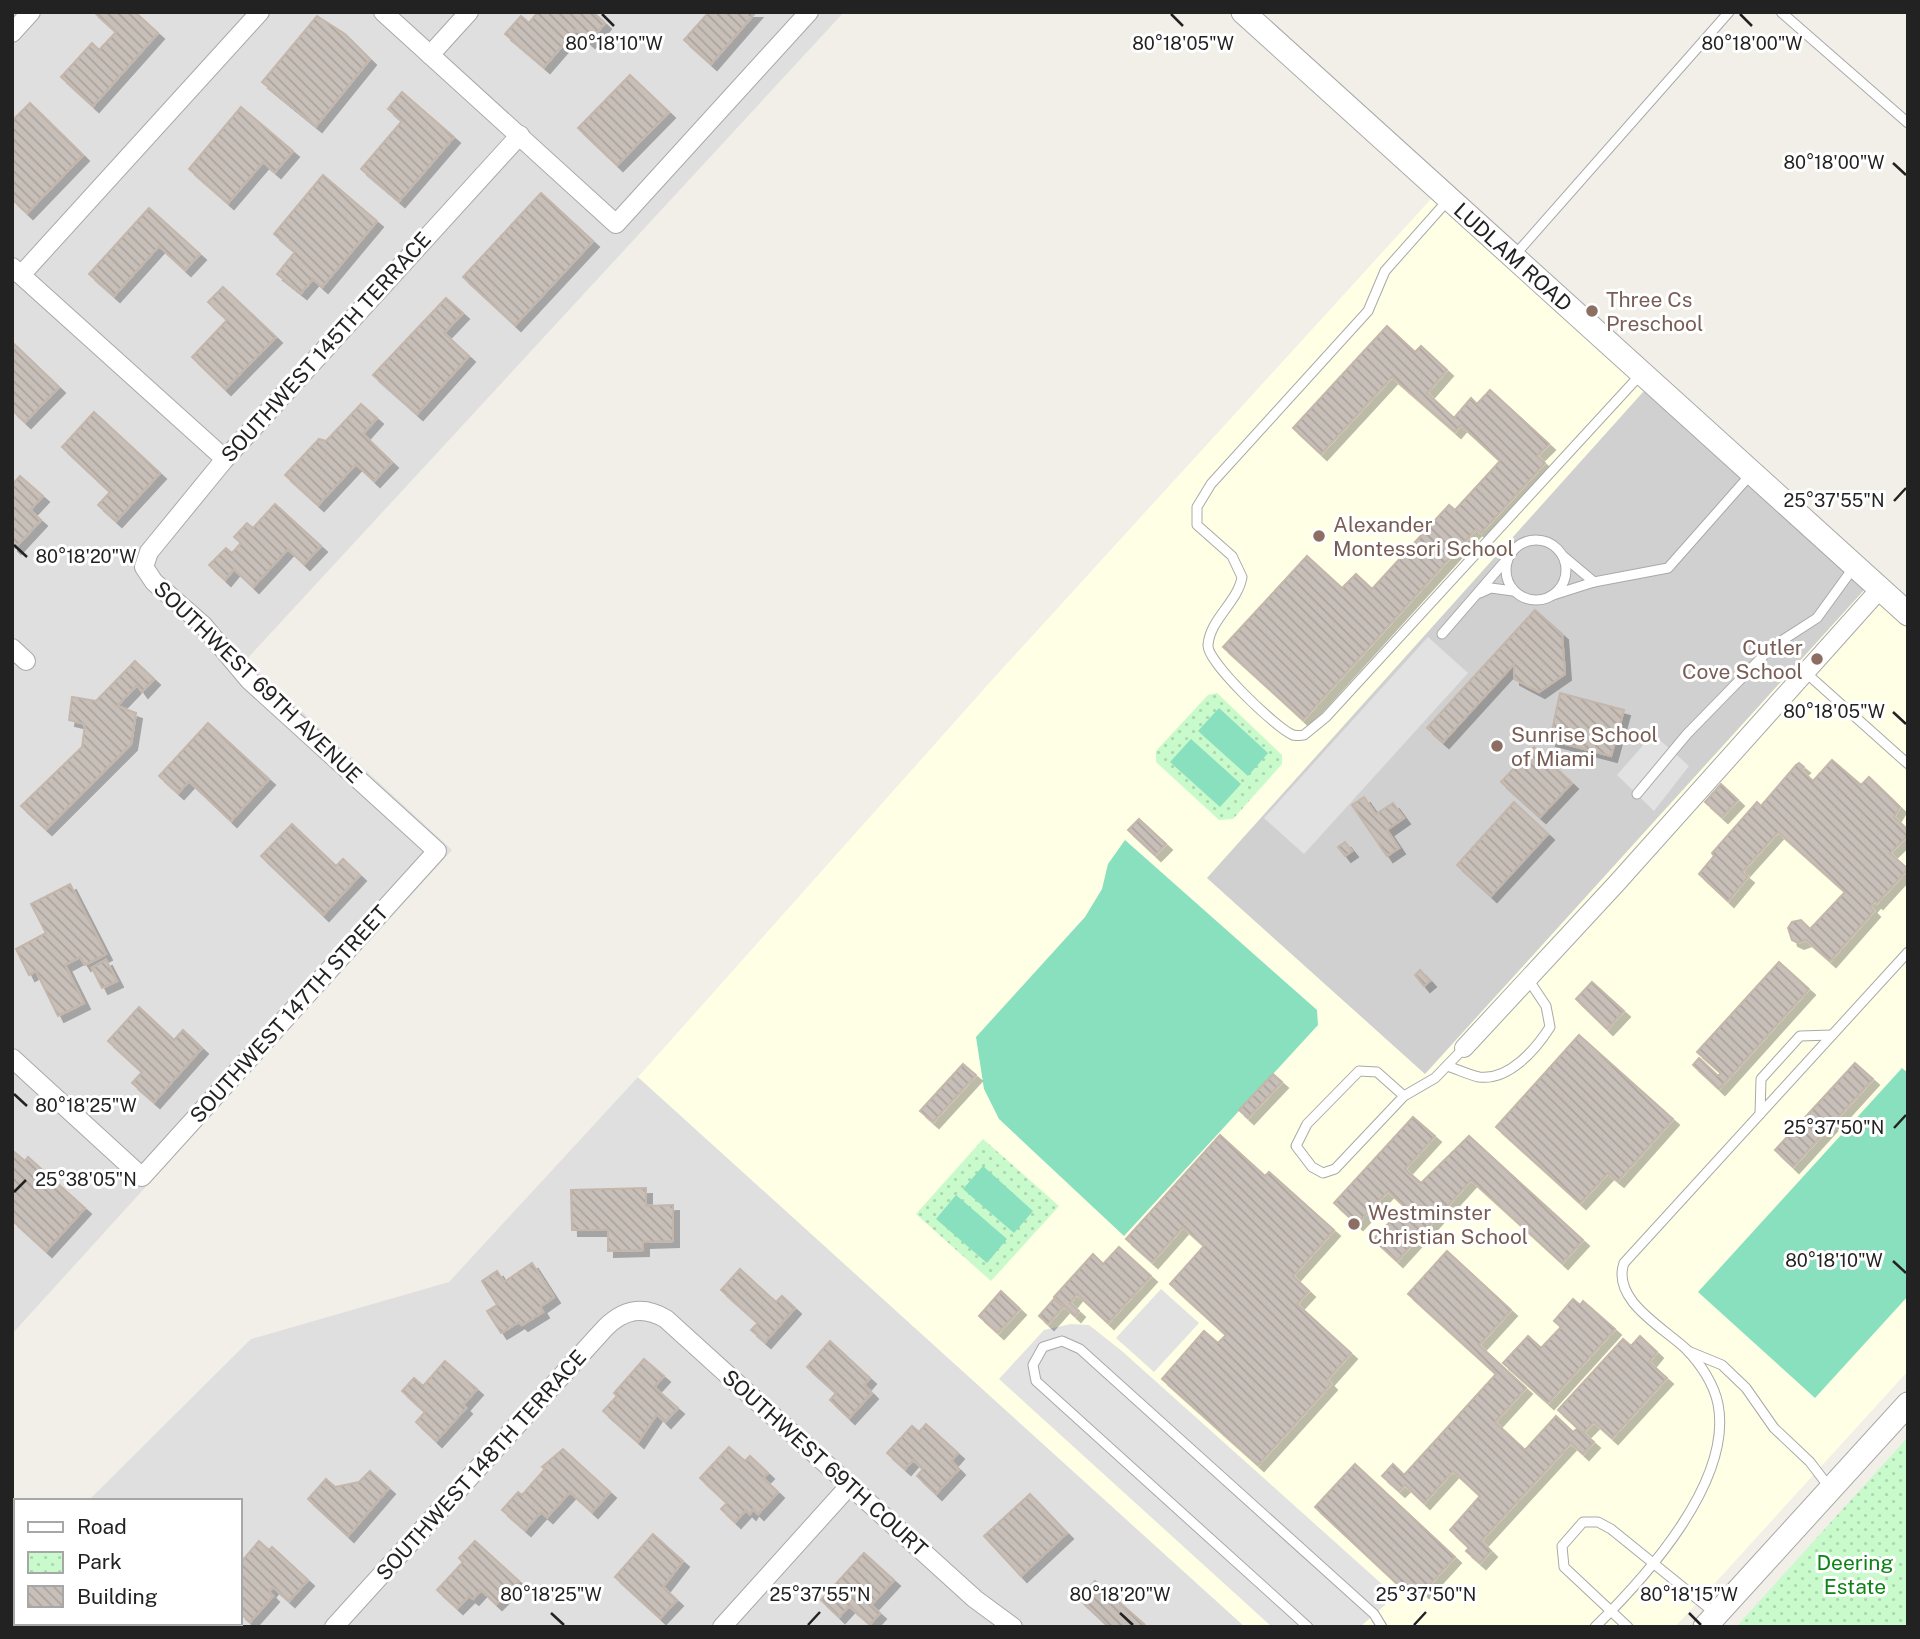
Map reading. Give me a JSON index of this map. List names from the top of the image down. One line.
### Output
{"streets":{"street":["LUDLAM ROAD","SOUTHWEST 145TH TERRACE","SOUTHWEST 69TH AVENUE","SOUTHWEST 147TH STREET","SOUTHWEST 69TH COURT","SOUTHWEST 148TH TERRACE"]},"crossings":[["SOUTHWEST 145TH TERRACE","SOUTHWEST 69TH AVENUE"],["SOUTHWEST 69TH AVENUE","SOUTHWEST 147TH STREET"],["SOUTHWEST 69TH COURT","SOUTHWEST 148TH TERRACE"]],"parks":["Deering Estate"],"places":["Three Cs Preschool","Alexander Montessori School","Cutler Cove School","Sunrise School of Miami","Westminster Christian School"],"legend":["Road","Park","Building"],"coordinates":["80°18'00\"W","80°18'10\"W","80°18'05\"W","25°37'55\"N","80°18'20\"W","80°18'25\"W","25°37'50\"N","25°38'05\"N","80°18'15\"W"]}
